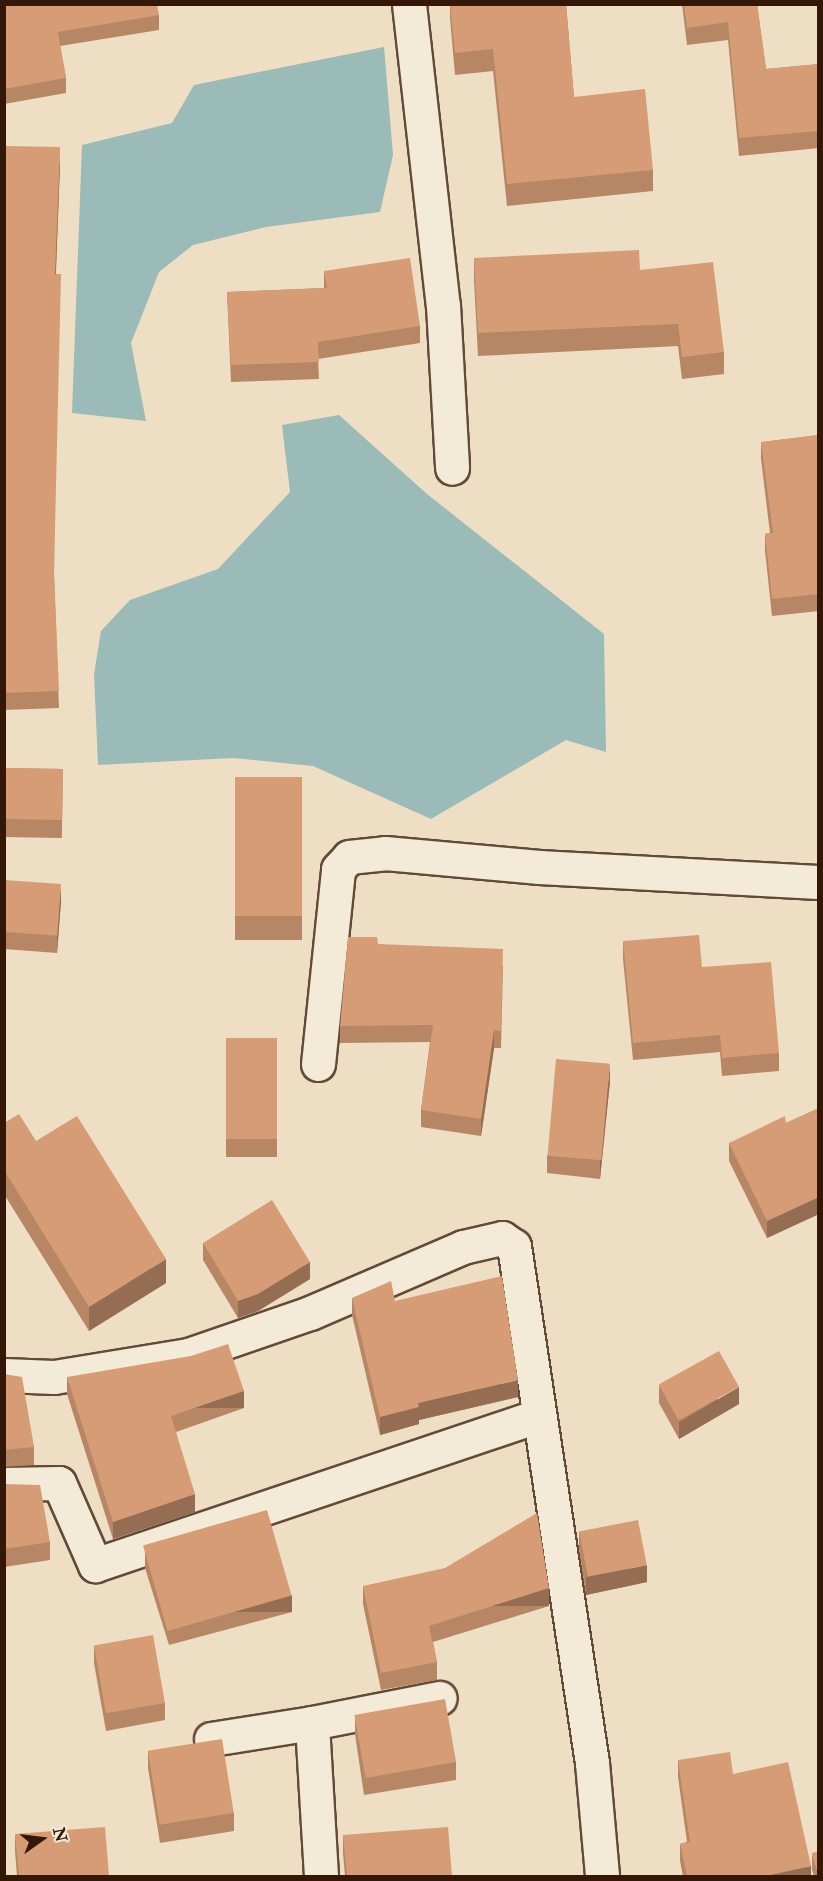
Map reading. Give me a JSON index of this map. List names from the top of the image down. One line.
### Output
{"north":"right"}
